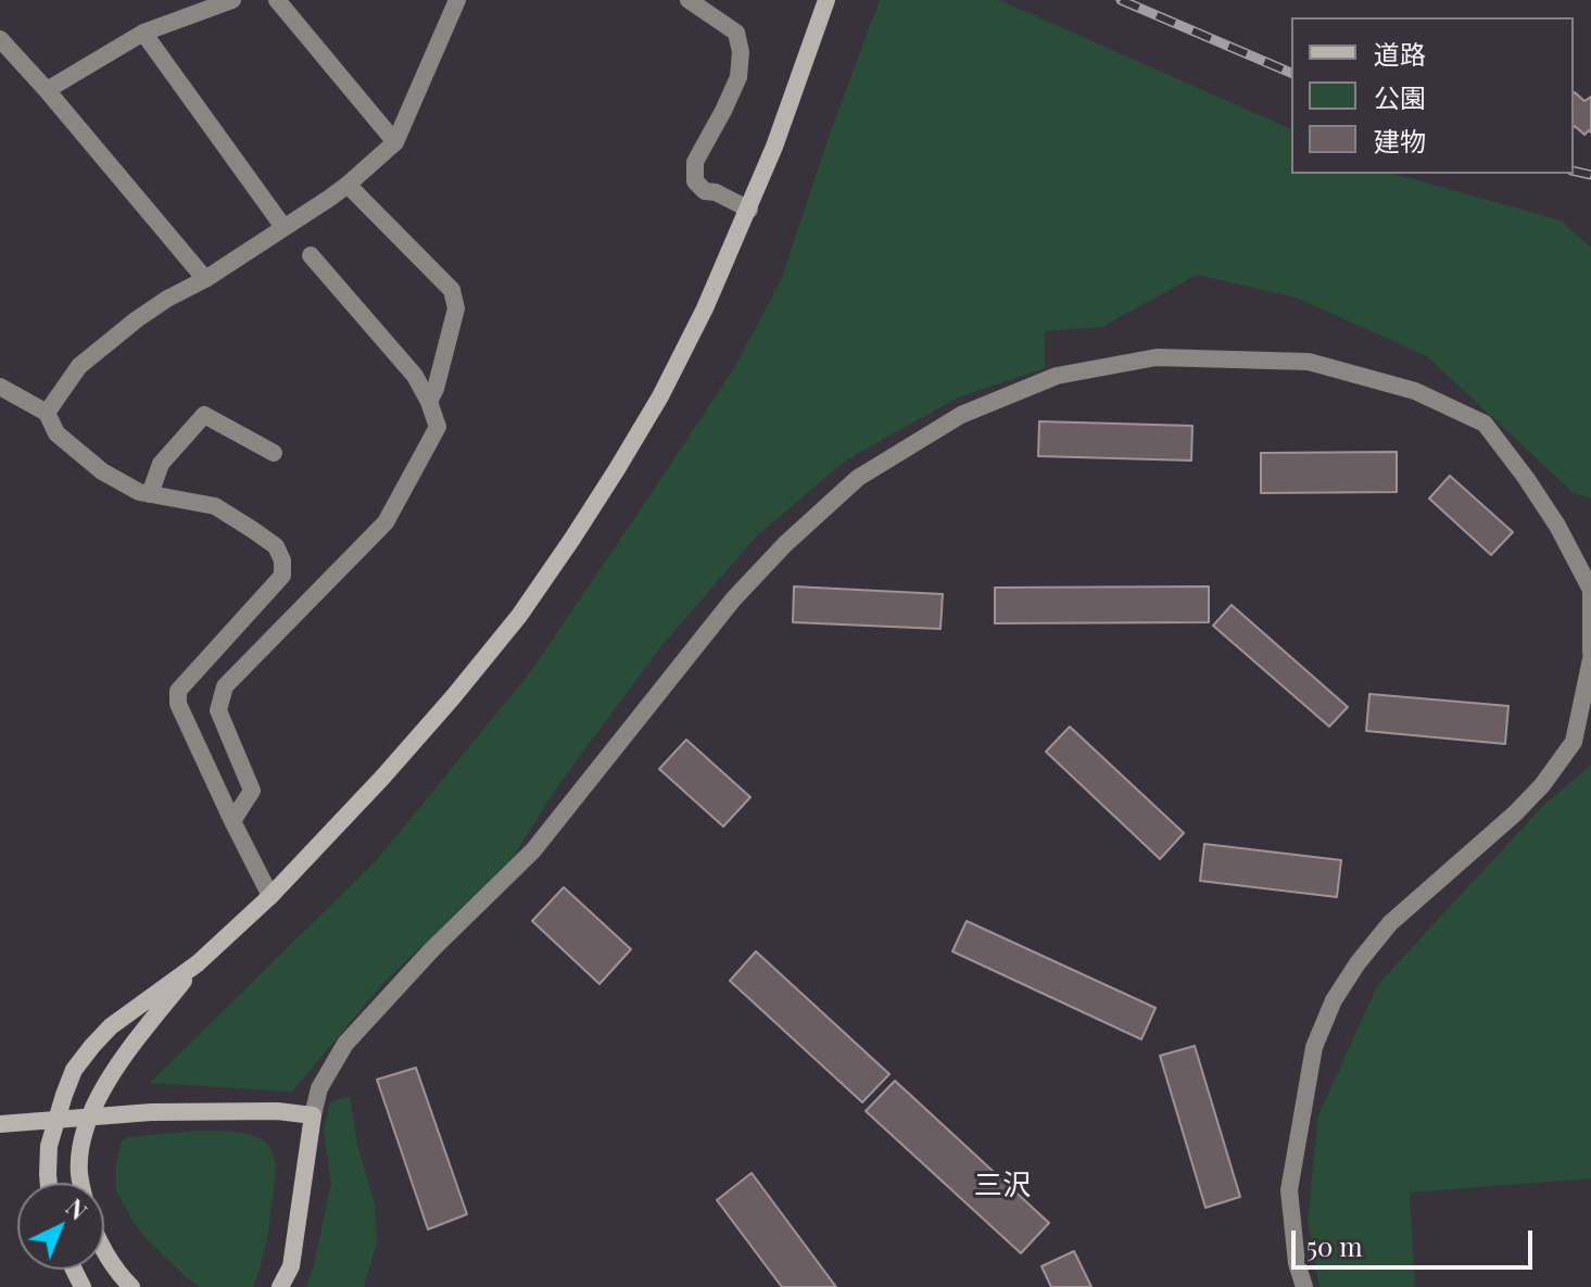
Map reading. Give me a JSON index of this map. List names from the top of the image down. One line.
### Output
{"districts":["三沢"],"legend":["道路","公園","建物"],"scale_bar":"50 m","north":"top right"}
